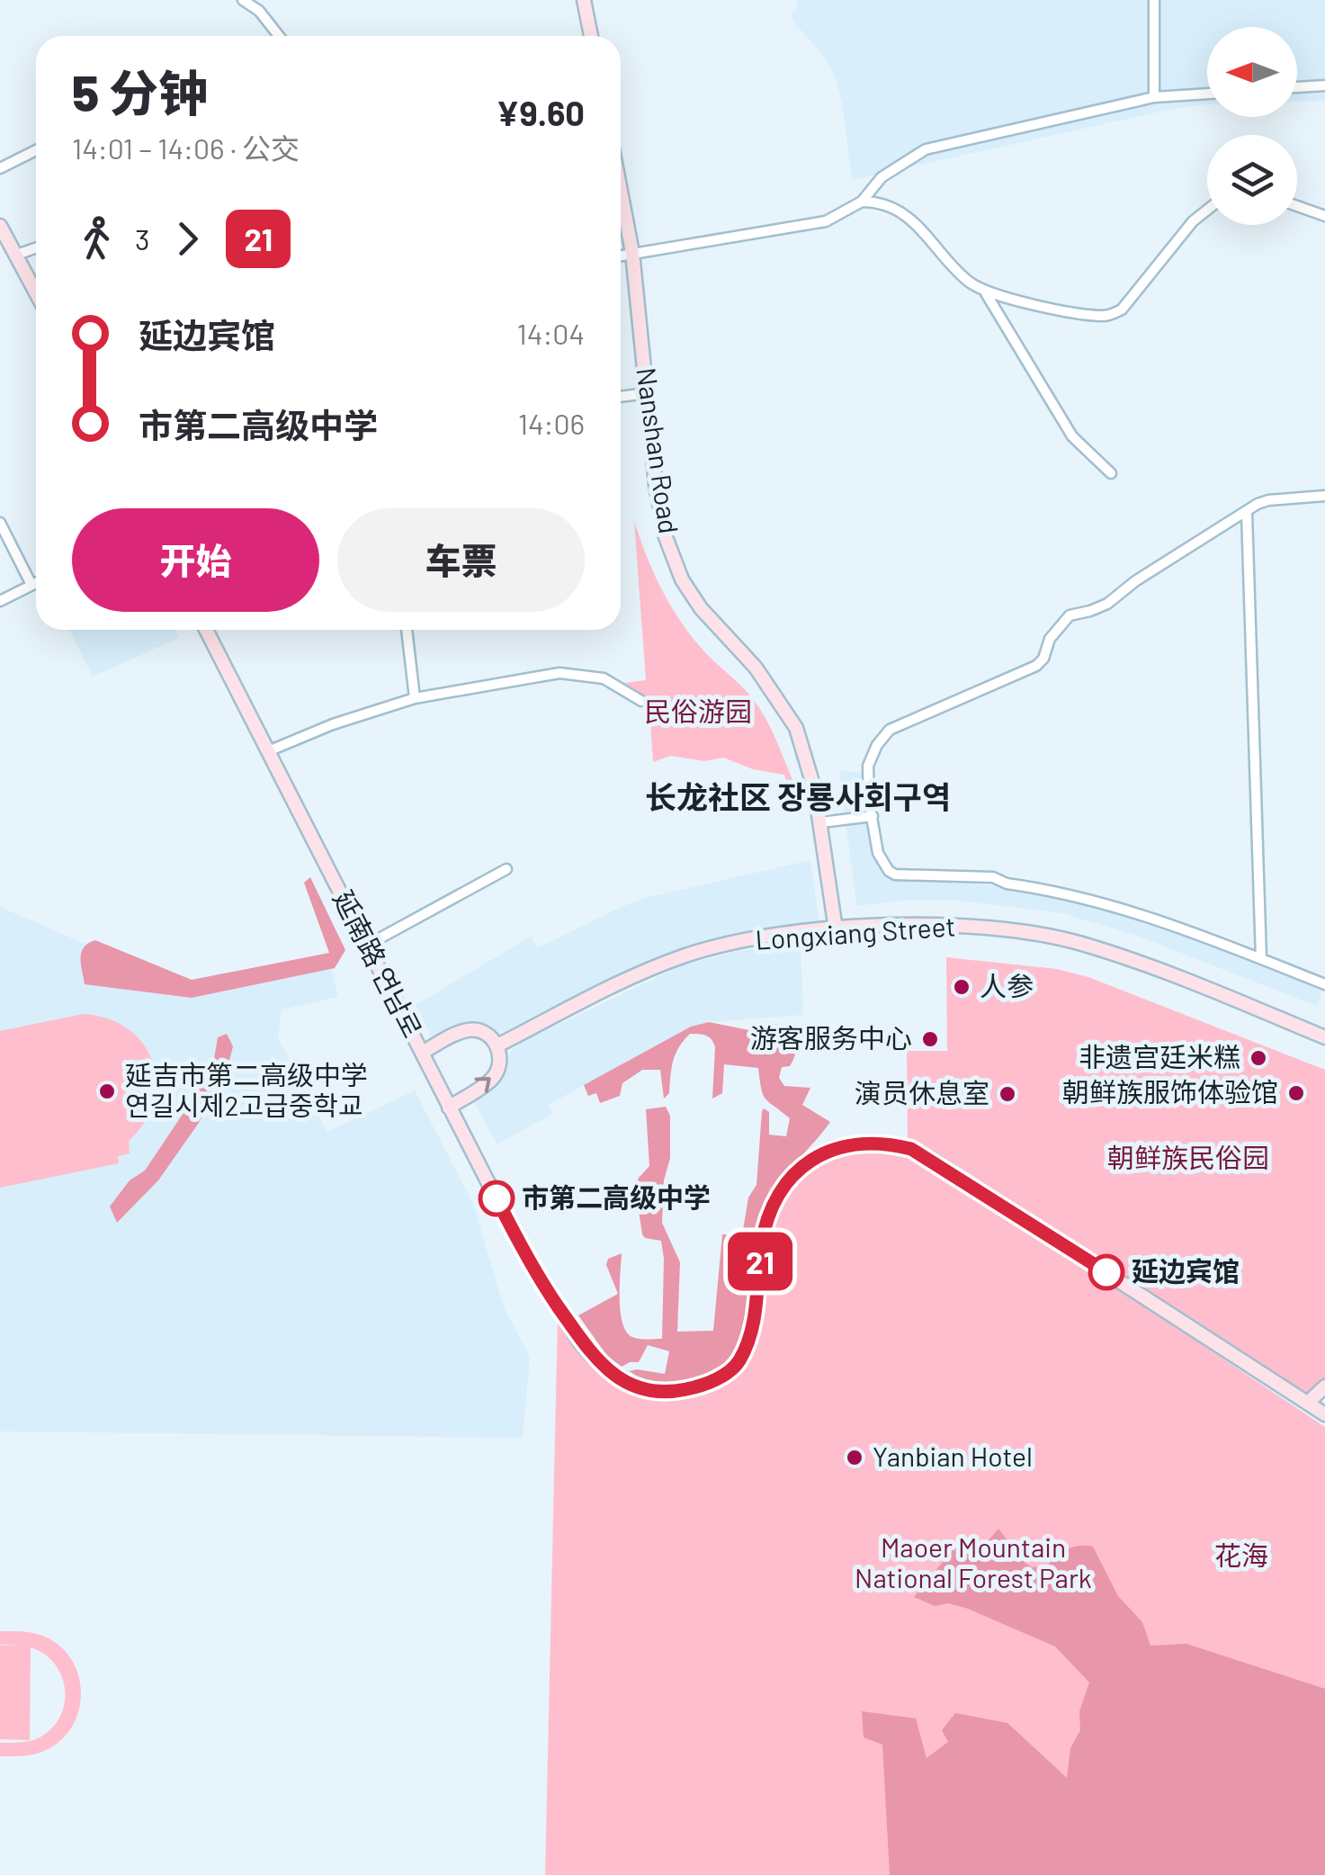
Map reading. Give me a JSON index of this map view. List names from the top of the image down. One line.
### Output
{"streets":{"street":["Nanshan Road","Longxiang Street","延南路 연남로"]},"crossings":[["Nanshan Road","Longxiang Street"]],"districts":["长龙社区 장룡사회구역"],"parks":["民俗游园","朝鲜族民俗园","Maoer Mountain National Forest Park","花海"],"places":["人参","游客服务中心","非遗宫廷米糕","延吉市第二高级中学 연길시제2고급중학교","朝鲜族服饰体验馆","演员休息室","市第二高级中学","延边宾馆","Yanbian Hotel"],"lines":["bus line 21"],"north":"left","page":{"on_map":"21","heading":["5 分钟","14:01 – 14:06 · 公交","¥9.60"],"legs":["3","21"],"list":[{"name":"延边宾馆","value":"14:04"},{"name":"市第二高级中学","value":"14:06"}],"buttons":["开始","车票"]}}
